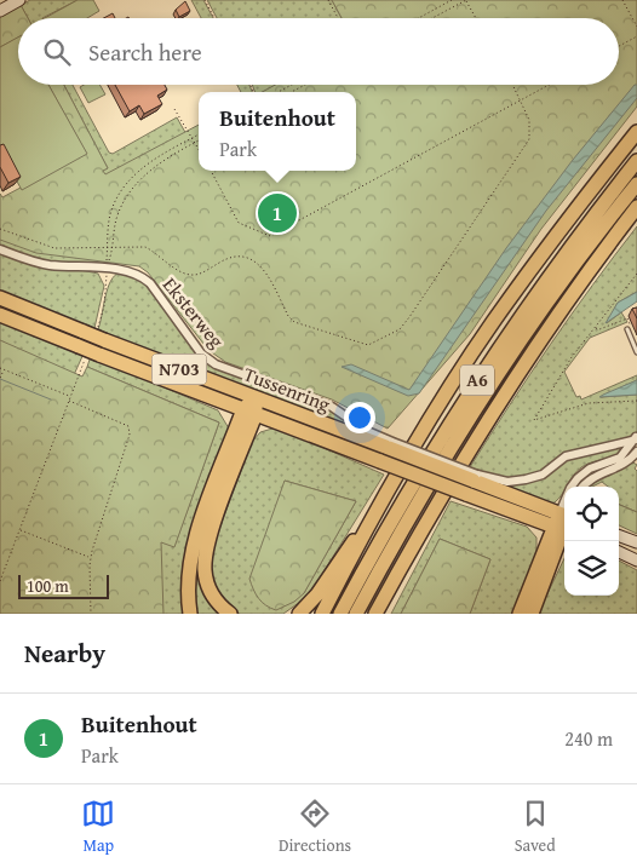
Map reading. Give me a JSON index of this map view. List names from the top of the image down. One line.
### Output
{"streets":{"highway":["N703","A6","Tussenring"],"street":["Eksterweg"]},"crossings":[["Eksterweg","Tussenring"]],"scale_bar":"100 m","page":{"search":"Search here","popup":["Buitenhout","Park"],"pins":"1","scale":"100 m","heading":"Nearby","list":[{"mark":"1","name":"Buitenhout","note":"Park","value":"240 m"}],"nav":["Map","Directions","Saved"]}}
